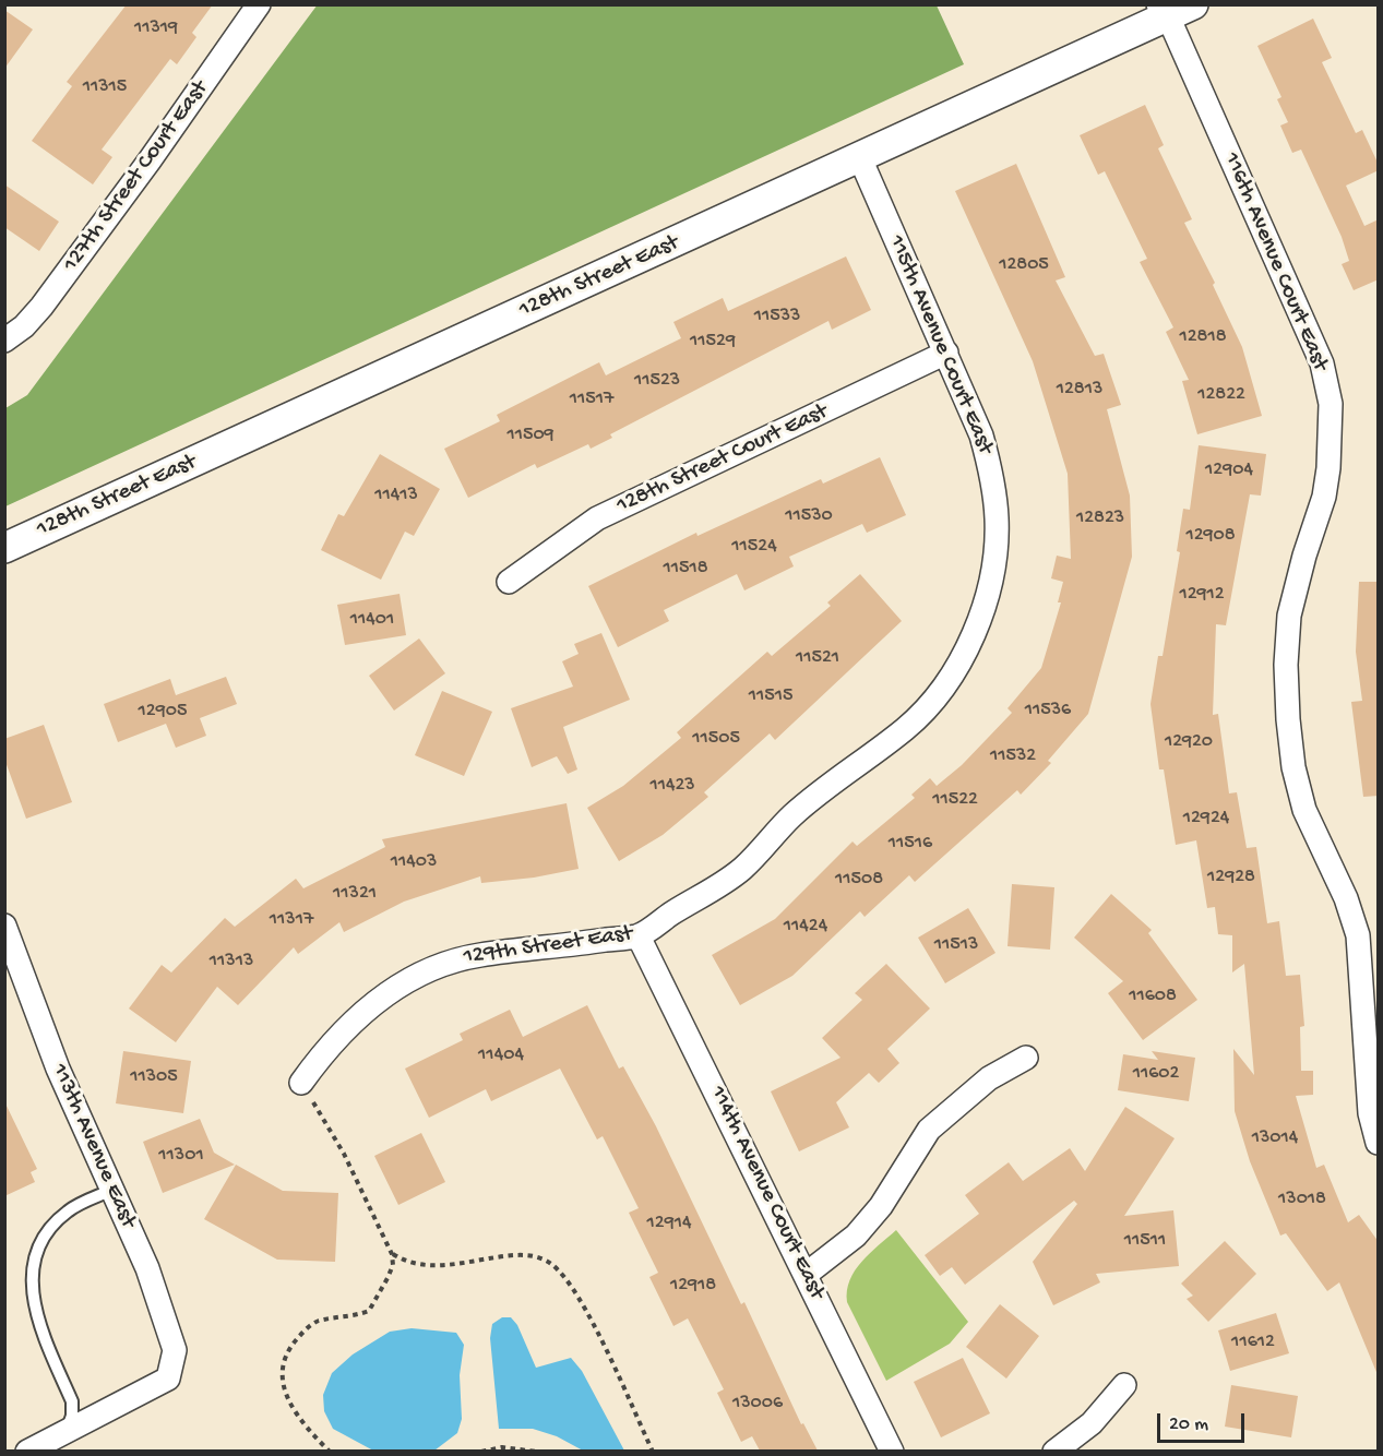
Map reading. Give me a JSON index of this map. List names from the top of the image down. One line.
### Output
{"streets":{"street":["127th Street Court East","116th Avenue Court East","128th Street East","115th Avenue Court East","128th Street Court East","129th Street East","113th Avenue East","114th Avenue Court East"]},"crossings":[["116th Avenue Court East","128th Street East"],["128th Street East","115th Avenue Court East"],["115th Avenue Court East","128th Street Court East"],["115th Avenue Court East","129th Street East"],["129th Street East","114th Avenue Court East"]],"house_numbers":["11319","11315","12805","11533","12818","11529","11523","12813","12822","11517","11509","12904","11413","11530","12823","12908","11524","11518","12912","11401","11521","11515","11536","12905","11505","12920","11532","11423","11522","12924","11516","11403","12928","11508","11321","11317","11424","11513","11313","11608","11404","11602","11305","13014","11301","13018","12914","11511","12918","11612","13006"],"scale_bar":"20 m"}
